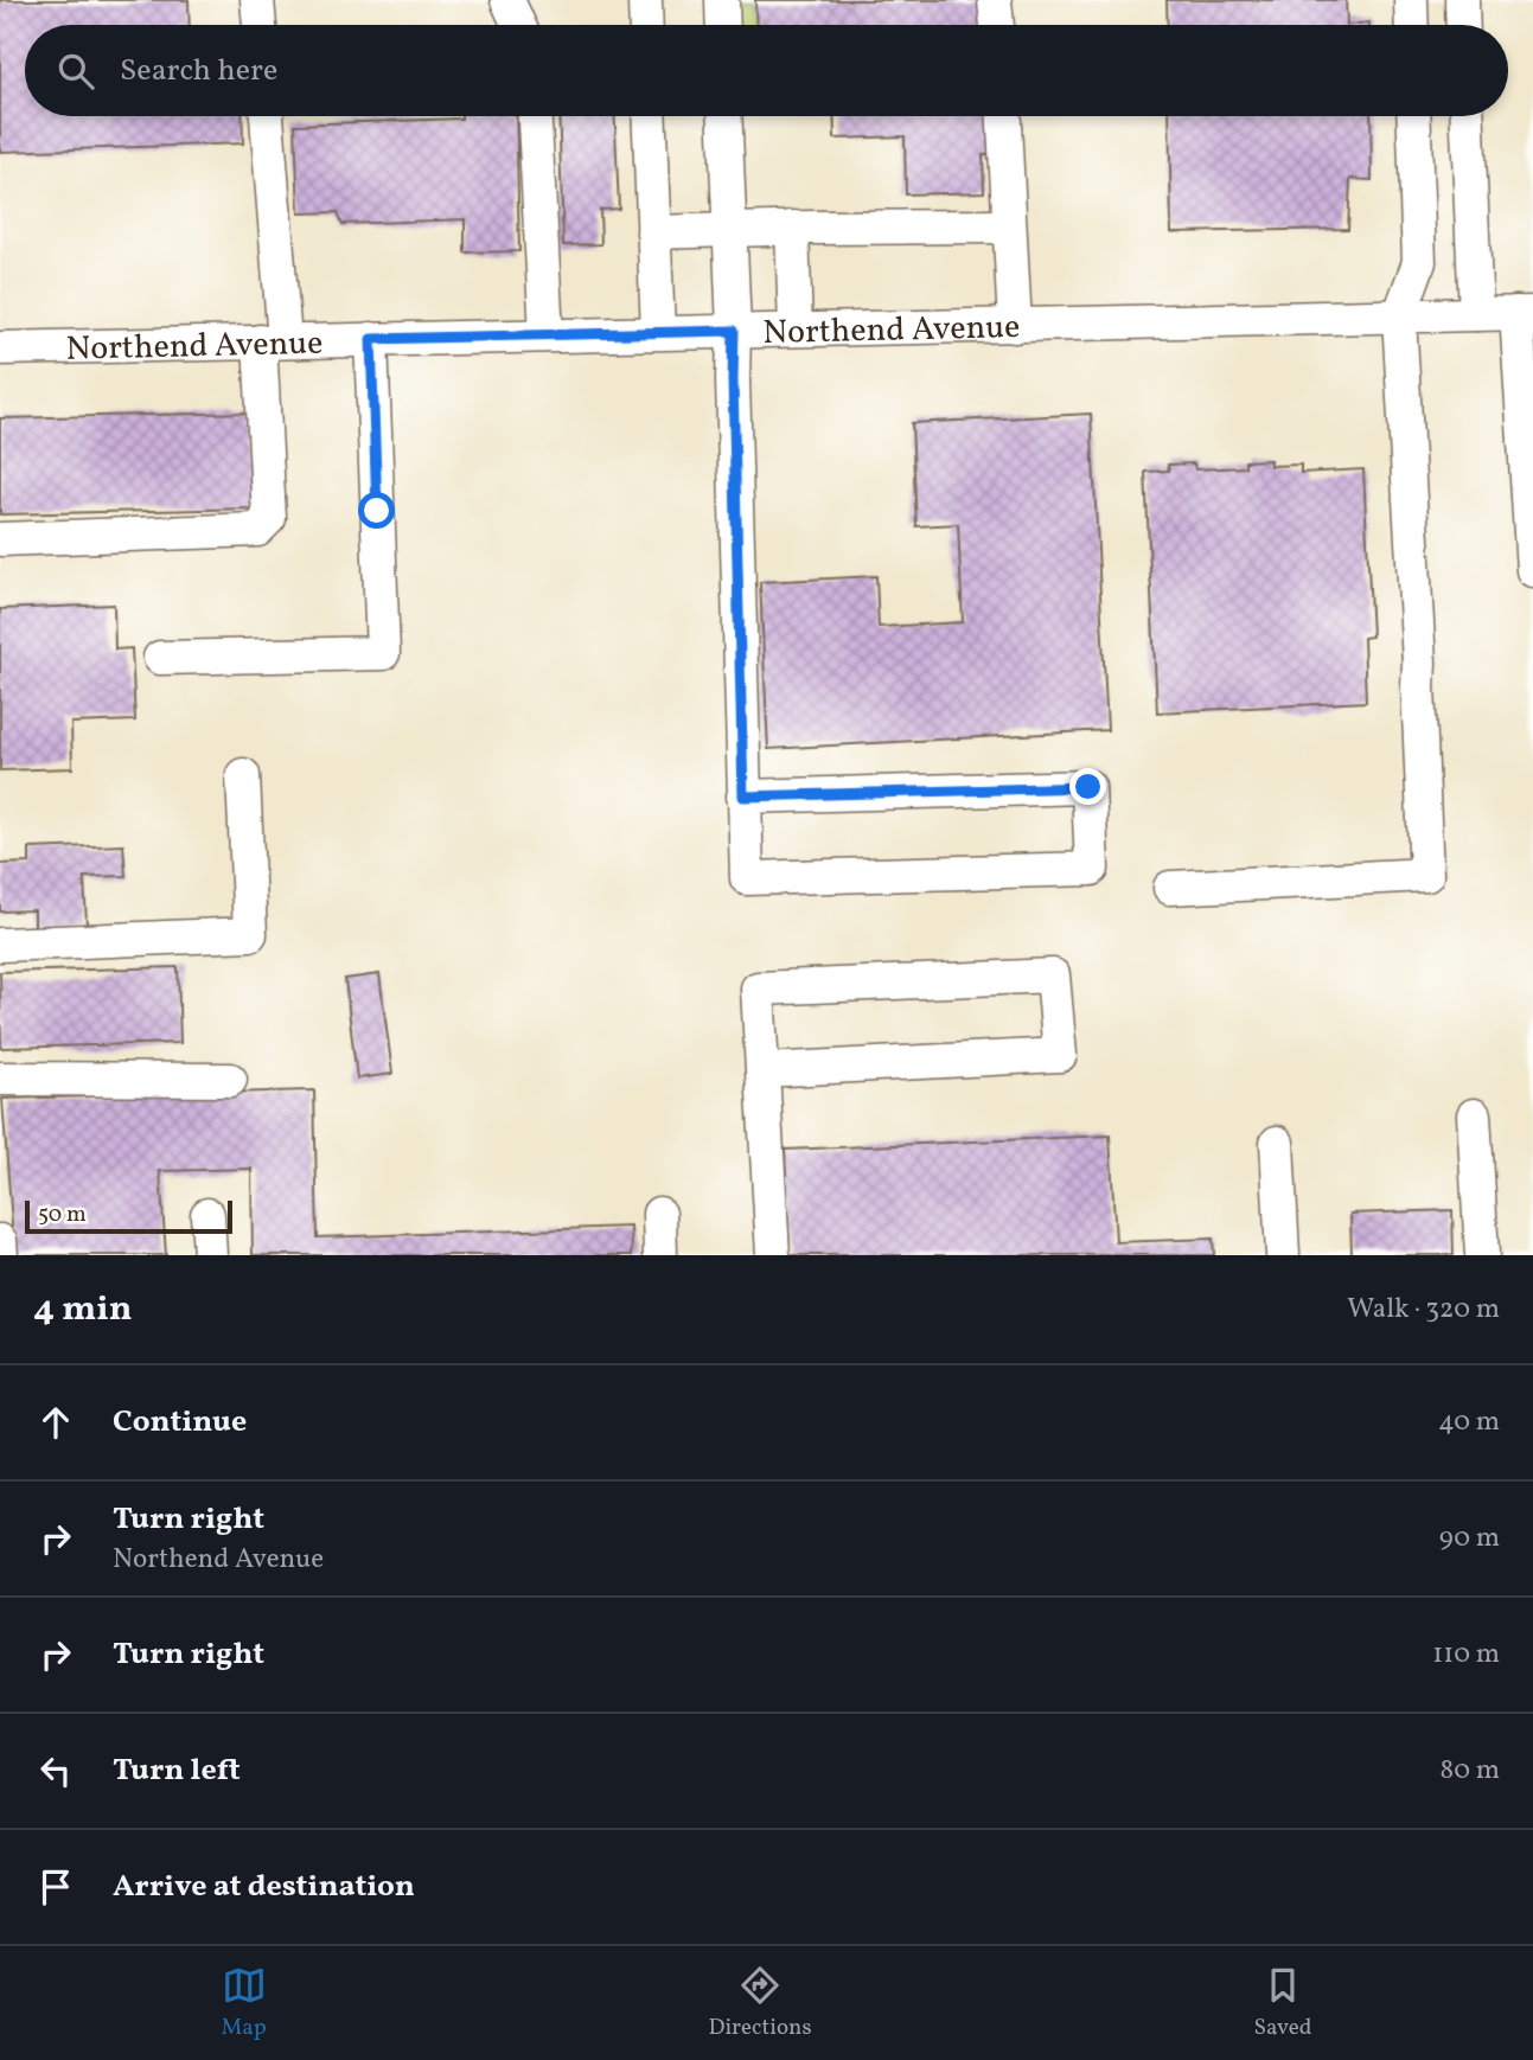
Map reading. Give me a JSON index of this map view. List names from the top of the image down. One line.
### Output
{"streets":{"street":["Northend Avenue"]},"scale_bar":"50 m","page":{"search":"Search here","scale":"50 m","heading":["4 min","Walk · 320 m"],"list":[["Continue","40 m"],["Turn right","Northend Avenue","90 m"],["Turn right","110 m"],["Turn left","80 m"],"Arrive at destination"],"nav":["Map","Directions","Saved"]}}
